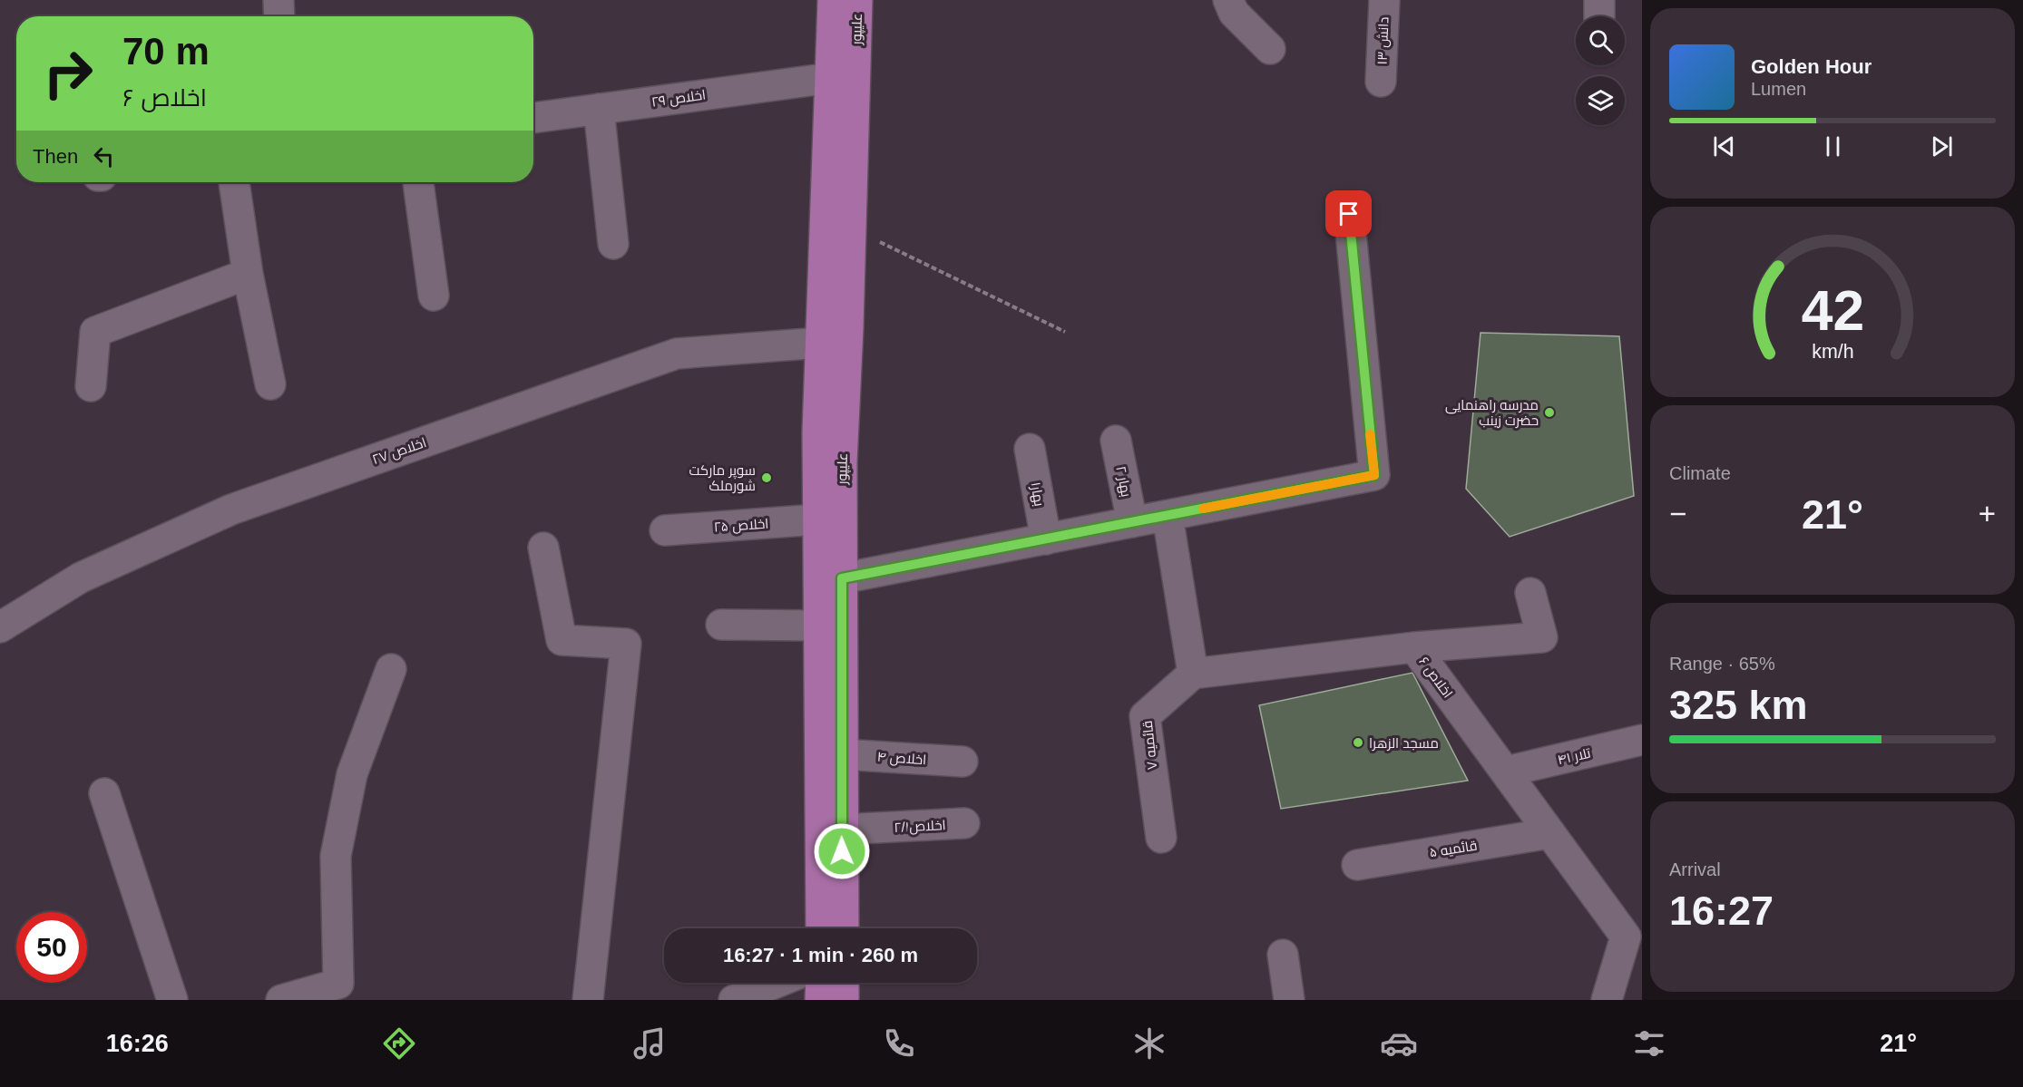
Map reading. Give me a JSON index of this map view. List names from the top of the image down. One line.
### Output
{"streets":{"main road":["علیپور"],"street":["دانش ۱۳","اخلاص ۲۹","اخلاص ۲۷","بهار ۲","بهار۱","اخلاص ۲۵","اخلاص ۶","قائمیه ۷","تلار ۴۱","اخلاص ۴","اخلاص۲/۱","قائمیه ۵"]},"crossings":[["علیپور","اخلاص ۲۹"],["علیپور","اخلاص ۲۷"],["علیپور","اخلاص ۲۵"],["علیپور","اخلاص ۴"],["علیپور","اخلاص۲/۱"],["اخلاص ۶","قائمیه ۷"],["اخلاص ۶","تلار ۴۱"],["اخلاص ۶","قائمیه ۵"]],"places":["مدرسه راهنمایی حضرت زینب","سوپر مارکت شورملک","مسجد الزهرا"],"page":{"turn":["70 m","اخلاص ۶"],"song":["Golden Hour","Lumen"],"then":"Then","tile":["Climate",["Range · 65%","325 km"],["Arrival","16:27"]],"heat":["−","21°","+"],"limit":"50","trip":"16:27 · 1 min · 260 m","tabs":["16:26","21°"],"gauge":["42","km/h"]}}
